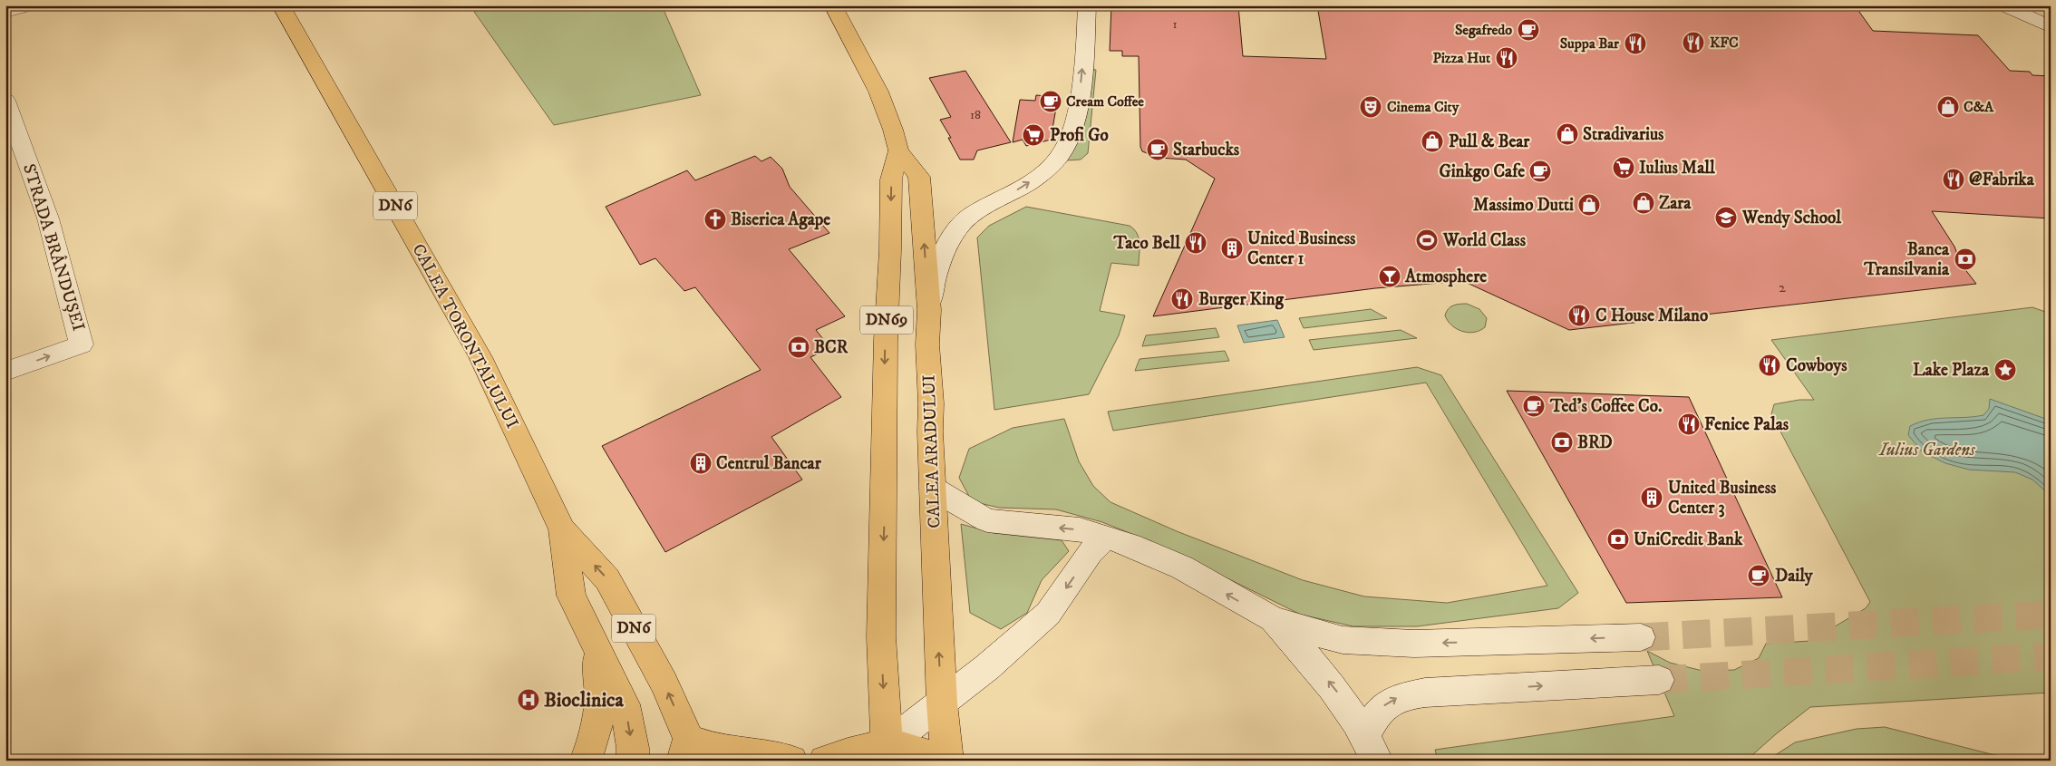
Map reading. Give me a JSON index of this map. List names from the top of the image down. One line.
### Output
{"streets":{"main road":["DN6","DN69","CALEA TORONTALULUI","CALEA ARADULUI"],"street":["STRADA BRÂNDUȘEI"]},"crossings":[["DN6","CALEA TORONTALULUI"]],"one_way":["STRADA BRÂNDUȘEI"],"parks":["Iulius Gardens"],"places":{"cafe":["Segafredo","Cream Coffee","Starbucks","Ginkgo Cafe","Ted's Coffee Co.","Daily"],"restaurant":["KFC","Suppa Bar","Pizza Hut","@Fabrika","Taco Bell","Burger King","C House Milano","Cowboys","Fenice Palas"],"theatre":["Cinema City"],"shop":["C&A","Stradivarius","Pull & Bear","Zara","Massimo Dutti"],"supermarket":["Profi Go","Iulius Mall"],"school or university":["Wendy School"],"church":["Biserica Agape"],"sports":["World Class"],"building":["United Business Center 1","Centrul Bancar","United Business Center 3"],"bank":["Banca Transilvania","BCR","BRD","UniCredit Bank"],"bar":["Atmosphere"],"place":["Lake Plaza"],"hospital":["Bioclinica"]},"house_numbers":["1","18","2"]}
